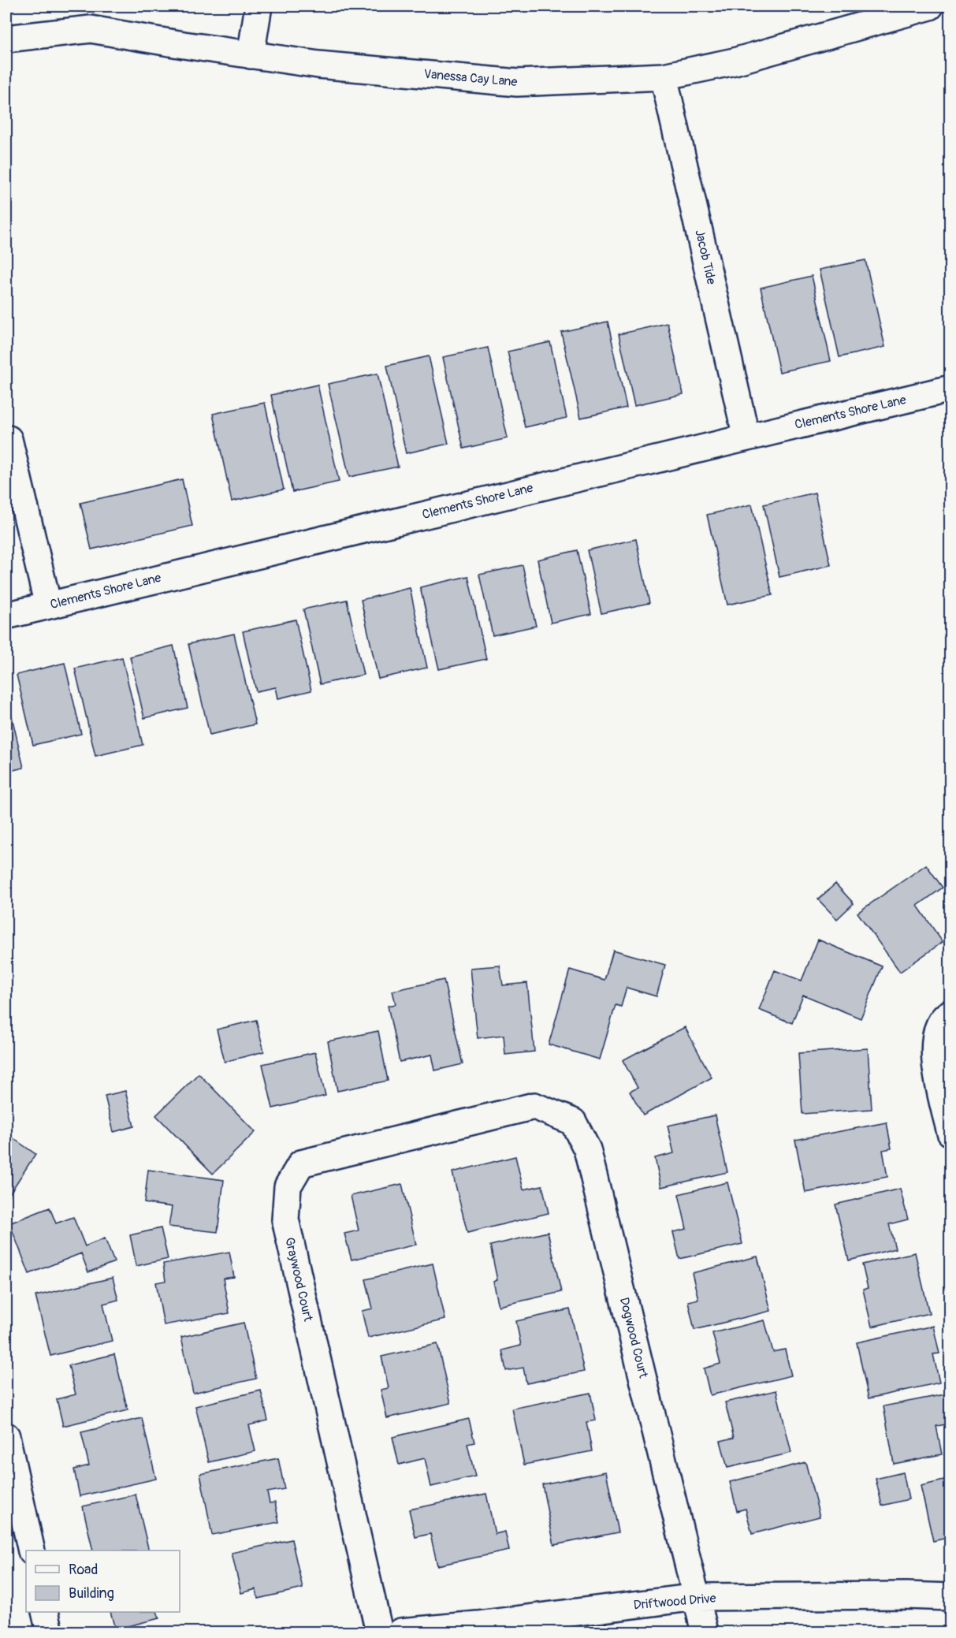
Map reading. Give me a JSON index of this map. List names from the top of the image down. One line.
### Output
{"streets":{"street":["Vanessa Cay Lane","Jacob Tide","Clements Shore Lane","Graywood Court","Dogwood Court","Driftwood Drive"]},"crossings":[["Vanessa Cay Lane","Jacob Tide"],["Jacob Tide","Clements Shore Lane"],["Graywood Court","Dogwood Court"],["Dogwood Court","Driftwood Drive"]],"legend":["Road","Building"]}
